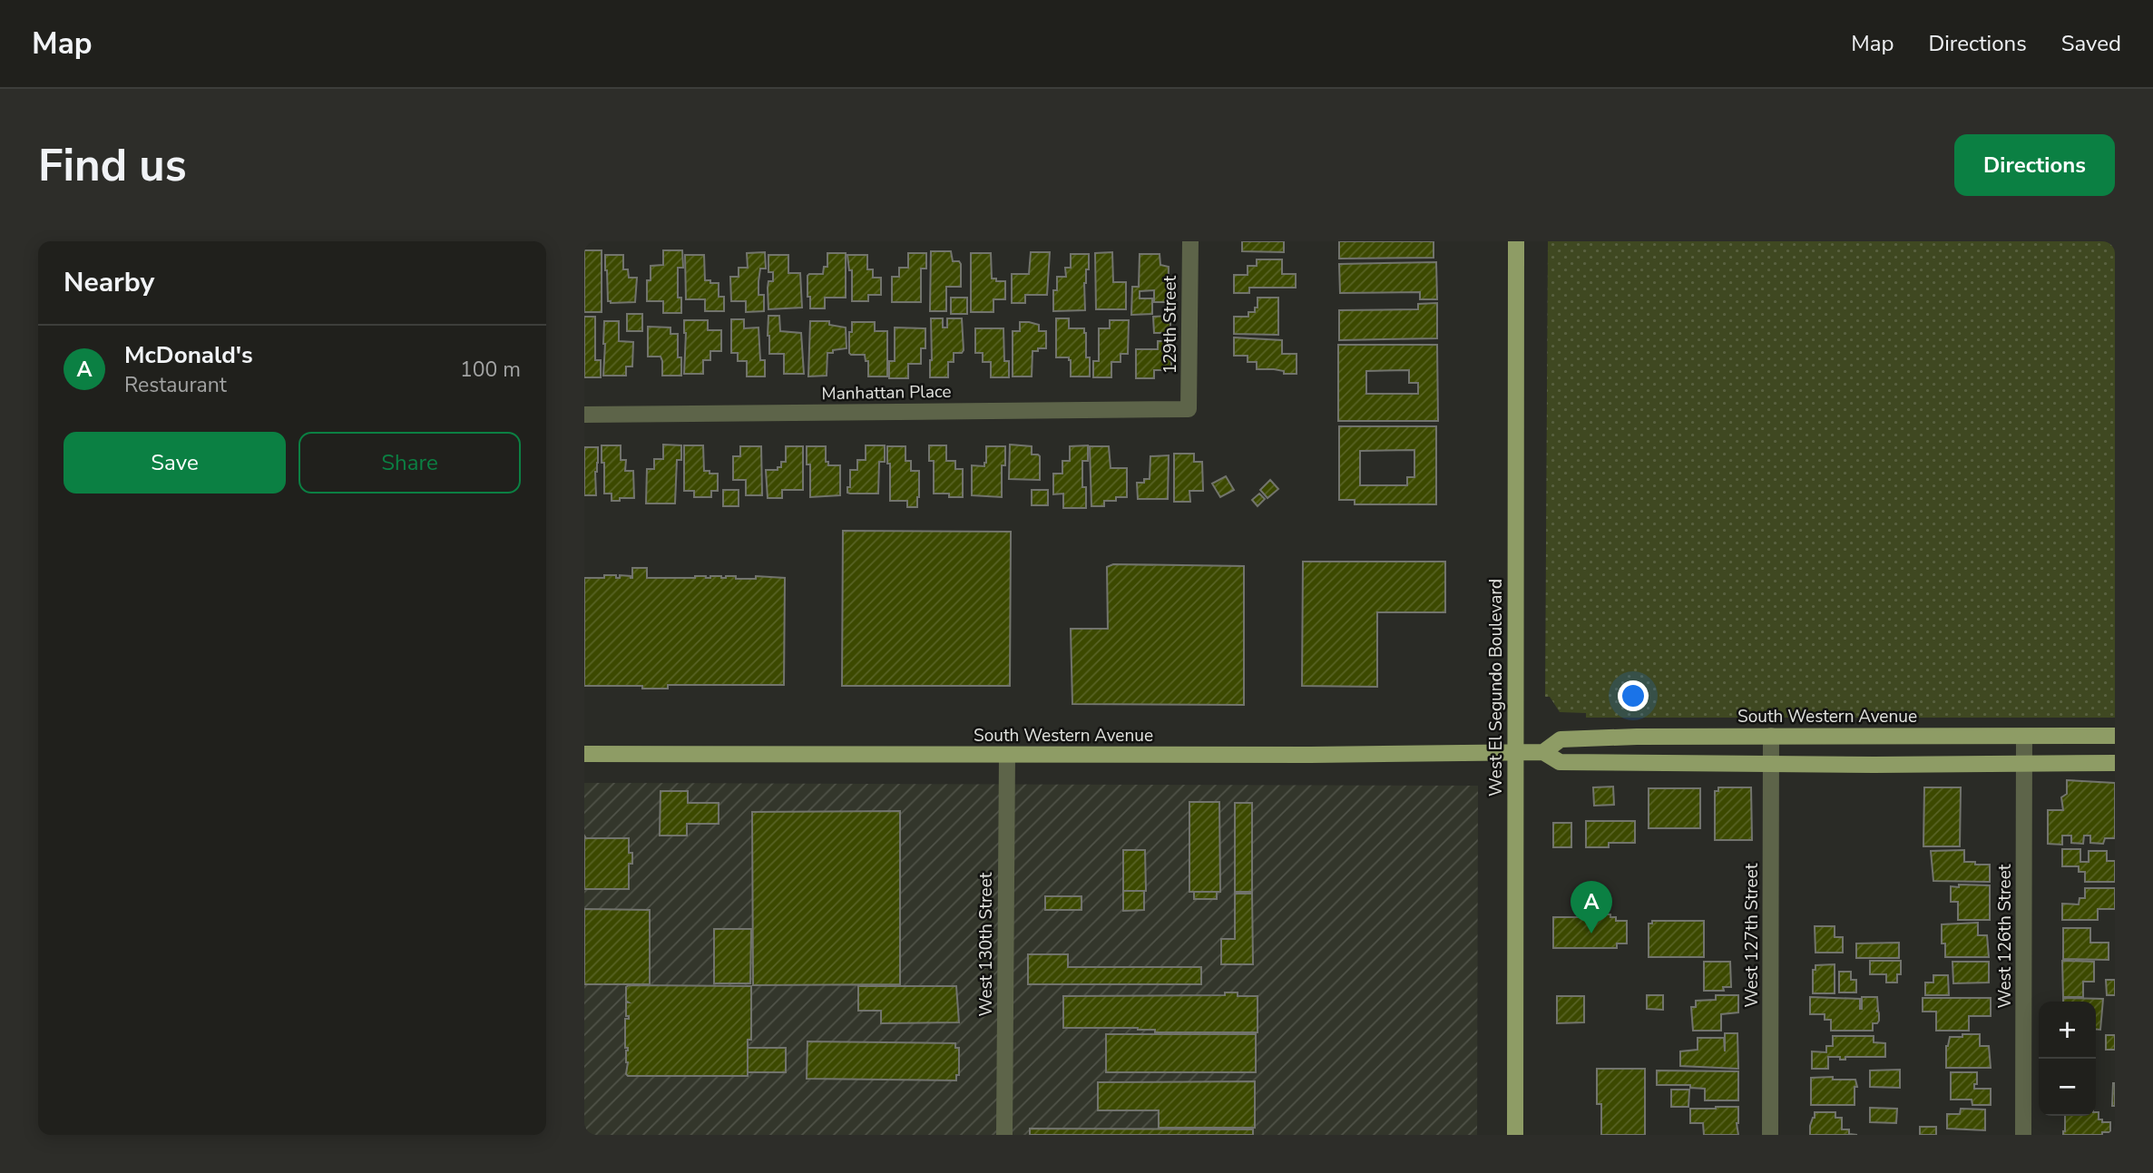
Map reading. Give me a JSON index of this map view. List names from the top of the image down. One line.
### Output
{"streets":{"main road":["West El Segundo Boulevard","South Western Avenue"],"street":["129th Street","Manhattan Place","West 127th Street","West 126th Street","West 130th Street"]},"crossings":[["129th Street","Manhattan Place"],["West El Segundo Boulevard","South Western Avenue"],["South Western Avenue","West 127th Street"],["South Western Avenue","West 126th Street"],["South Western Avenue","West 130th Street"]],"page":{"header":"Map","nav":["Map","Directions","Saved"],"buttons":["Directions",["Save","Share"]],"title":"Find us","heading":"Nearby","list":[{"mark":"A","name":"McDonald's","note":"Restaurant","value":"100 m"}],"pins":"A","map_buttons":["+","−"]}}
